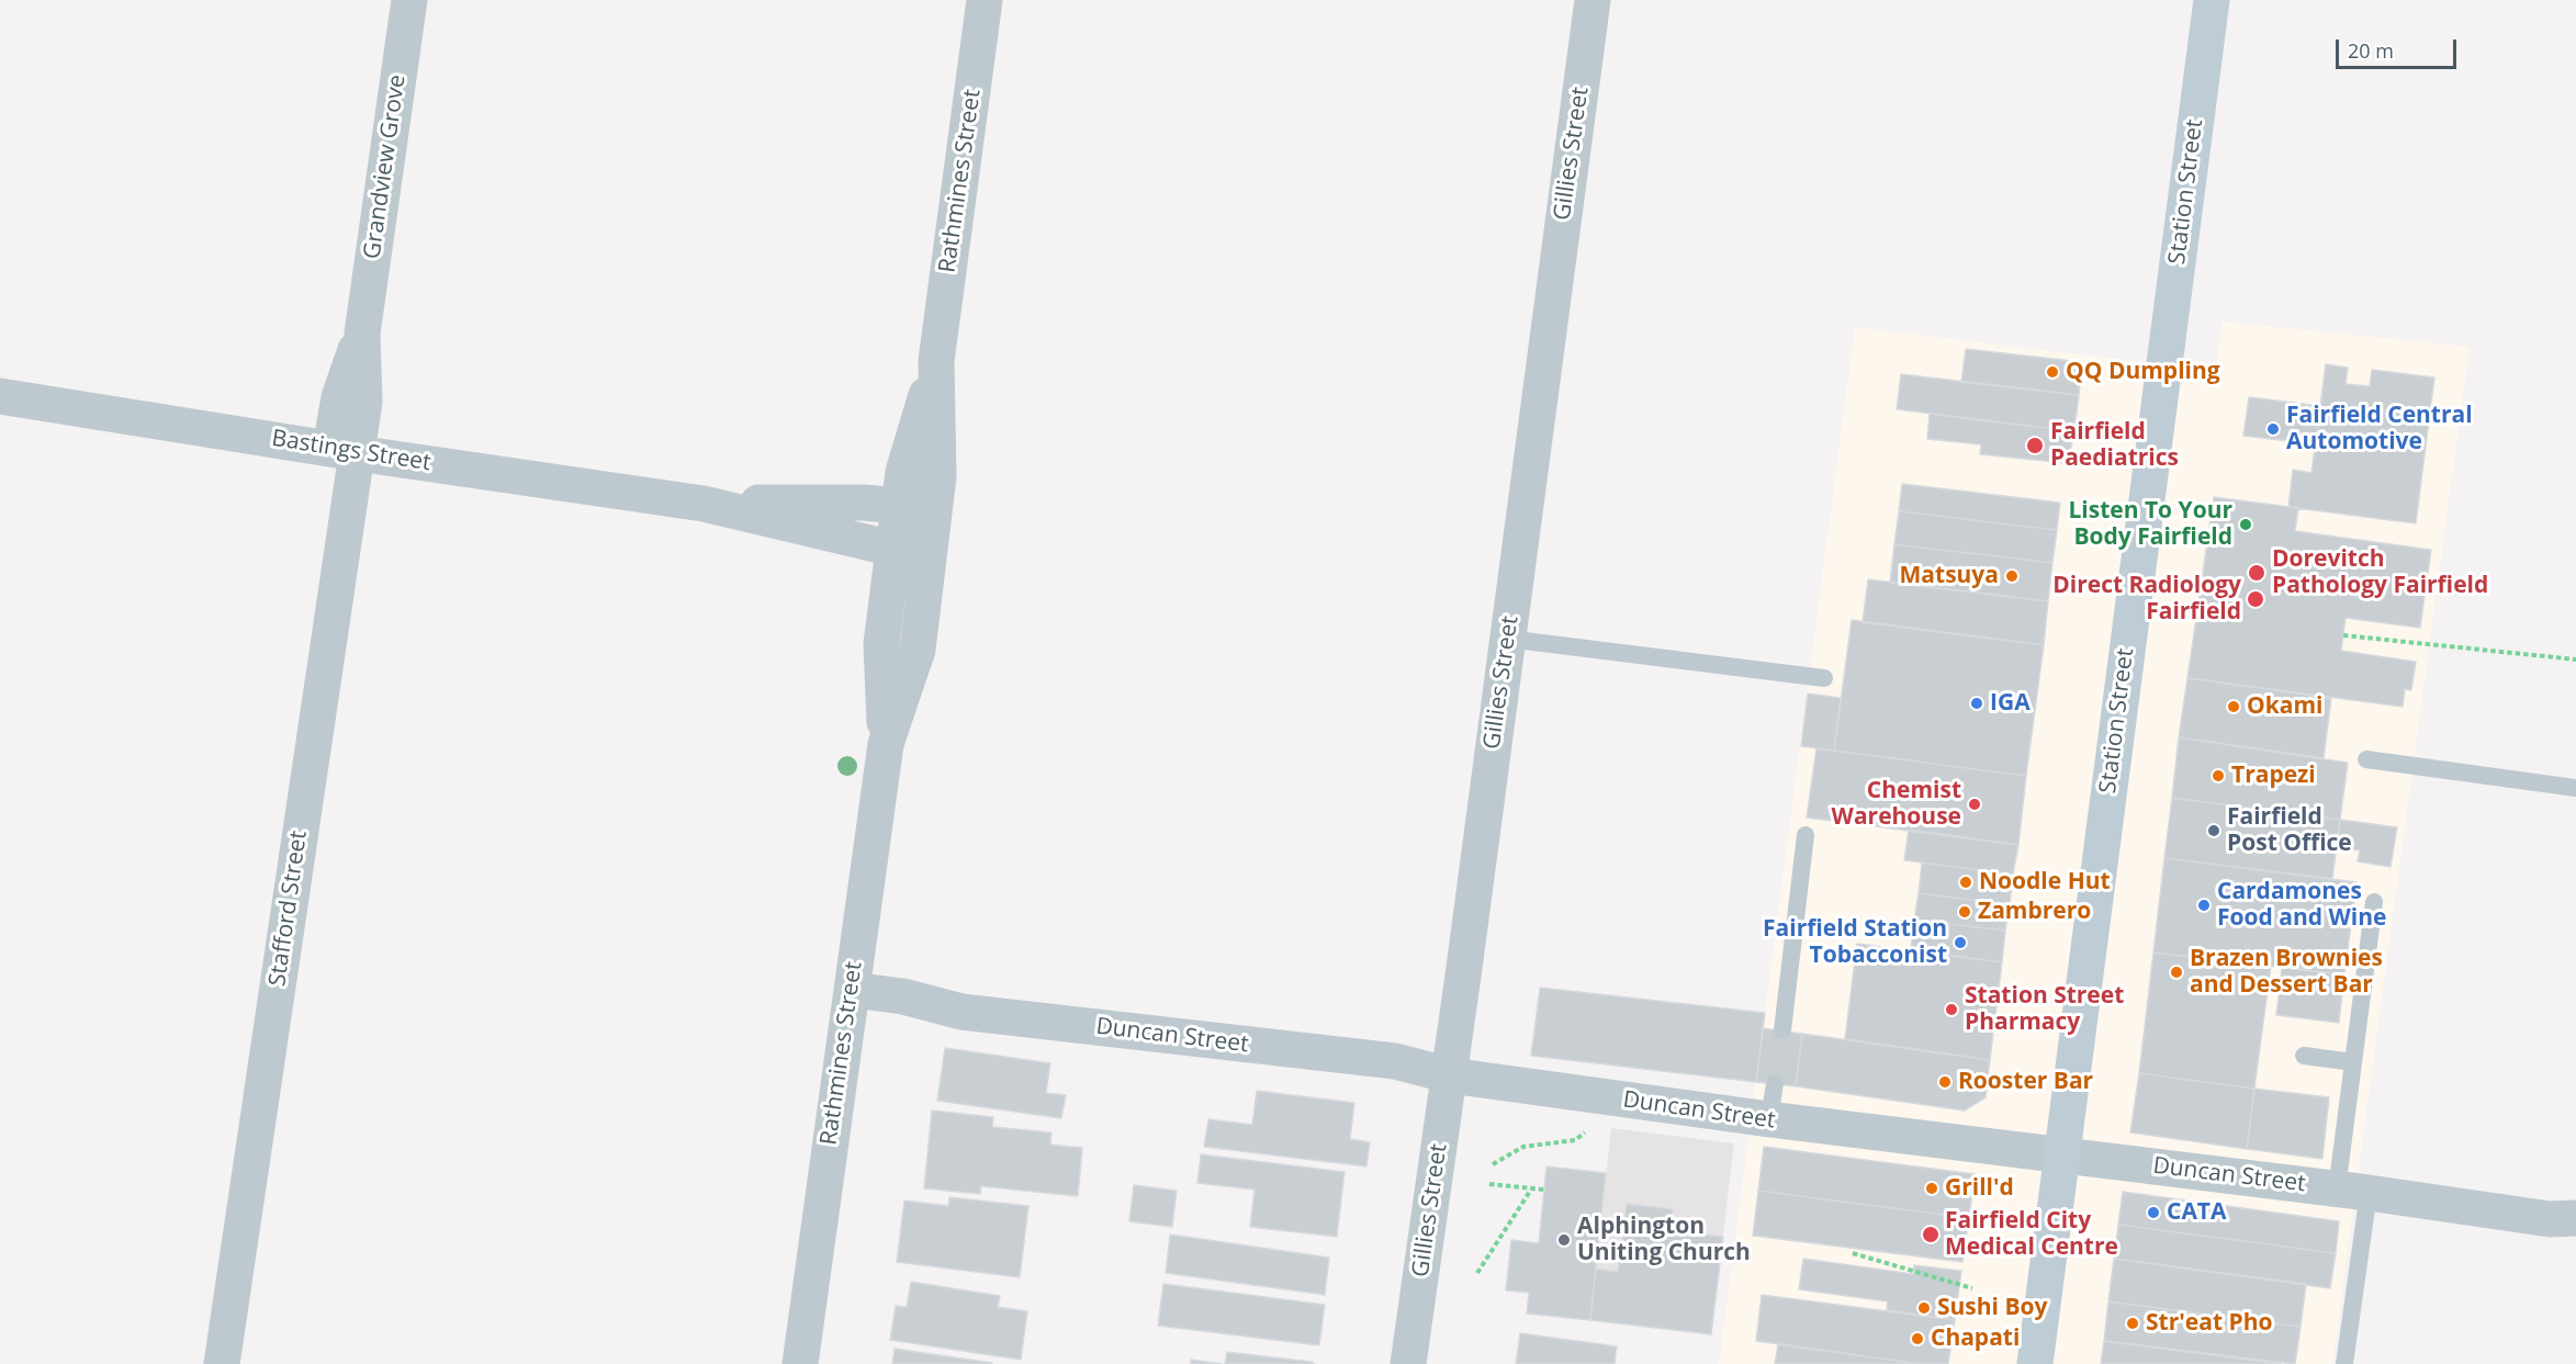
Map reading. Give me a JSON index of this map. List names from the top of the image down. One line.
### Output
{"streets":{"main road":["Station Street"],"street":["Gillies Street","Grandview Grove","Rathmines Street","Bastings Street","Stafford Street","Duncan Street"]},"crossings":[["Gillies Street","Duncan Street"],["Grandview Grove","Bastings Street"],["Grandview Grove","Stafford Street"],["Rathmines Street","Bastings Street"],["Rathmines Street","Duncan Street"],["Station Street","Duncan Street"],["Bastings Street","Stafford Street"]],"places":["QQ Dumpling","Fairfield Central Automotive","Fairfield Paediatrics","Listen To Your Body Fairfield","Dorevitch Pathology Fairfield","Matsuya","Direct Radiology Fairfield","IGA","Okami","Trapezi","Chemist Warehouse","Fairfield Post Office","Noodle Hut","Cardamones Food and Wine","Zambrero","Fairfield Station Tobacconist","Brazen Brownies and Dessert Bar","Station Street Pharmacy","Rooster Bar","Grill'd","CATA","Fairfield City Medical Centre","Alphington Uniting Church","Sushi Boy","Str'eat Pho","Chapati"],"scale_bar":"20 m"}
